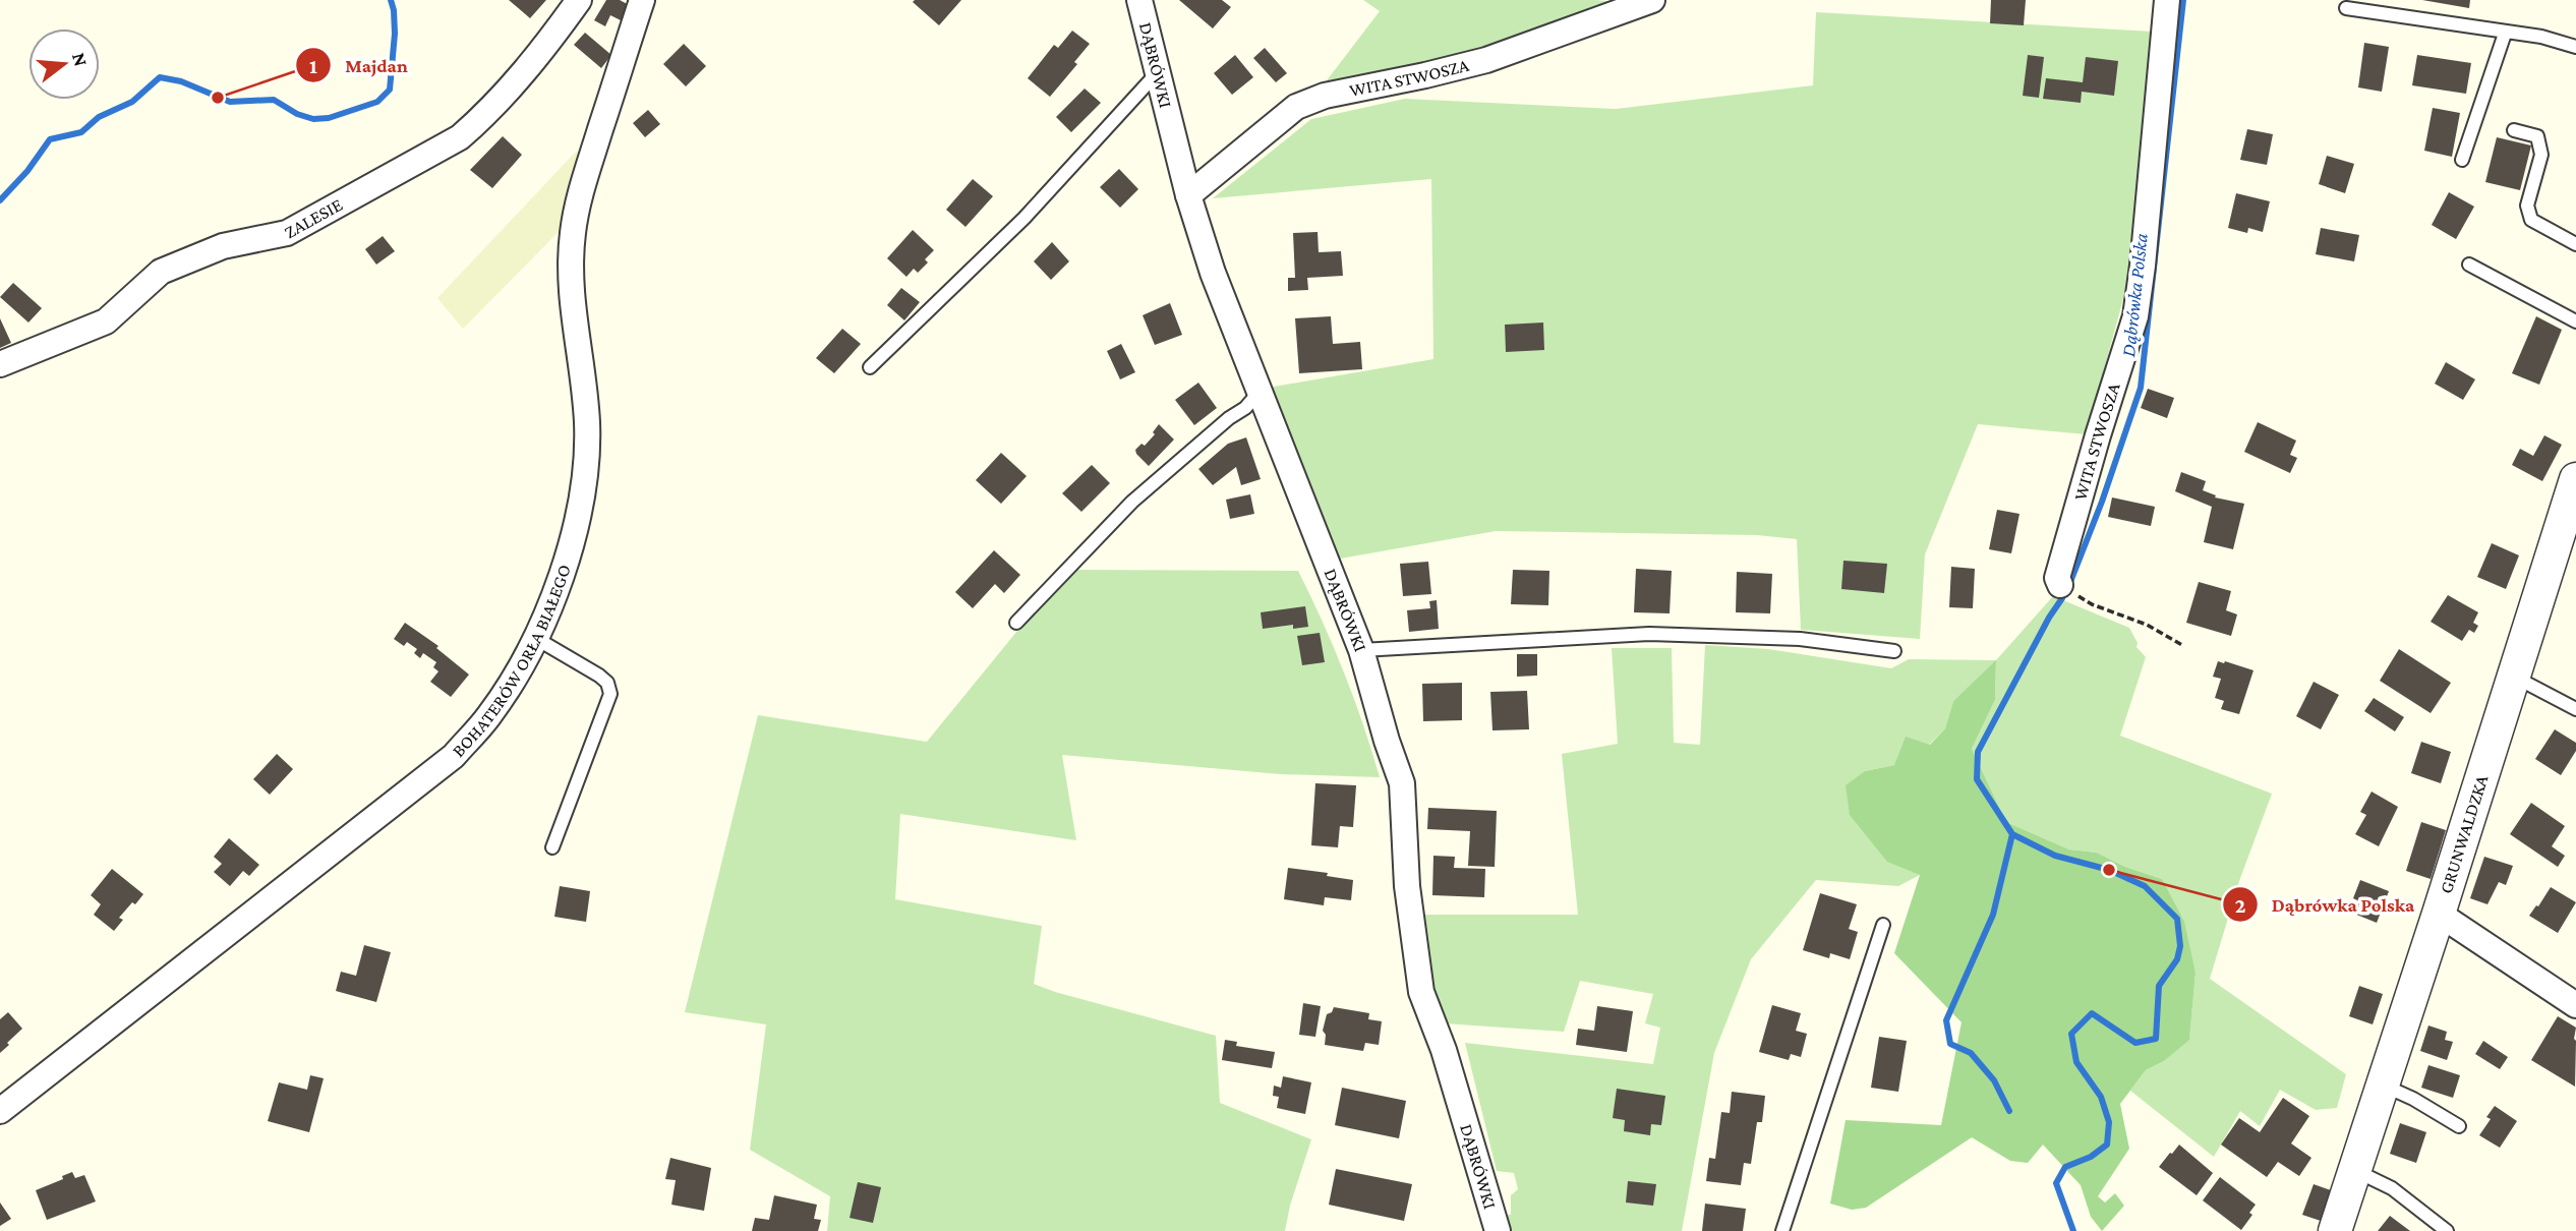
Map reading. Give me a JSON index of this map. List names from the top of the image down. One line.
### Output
{"streets":{"street":["DĄBRÓWKI","WITA STWOSZA","ZALESIE","BOHATERÓW ORŁA BIAŁEGO","GRUNWALDZKA"]},"crossings":[["DĄBRÓWKI","WITA STWOSZA"]],"water":["Dąbrówka Polska"],"places":["Majdan","Dąbrówka Polska"],"north":"right"}
